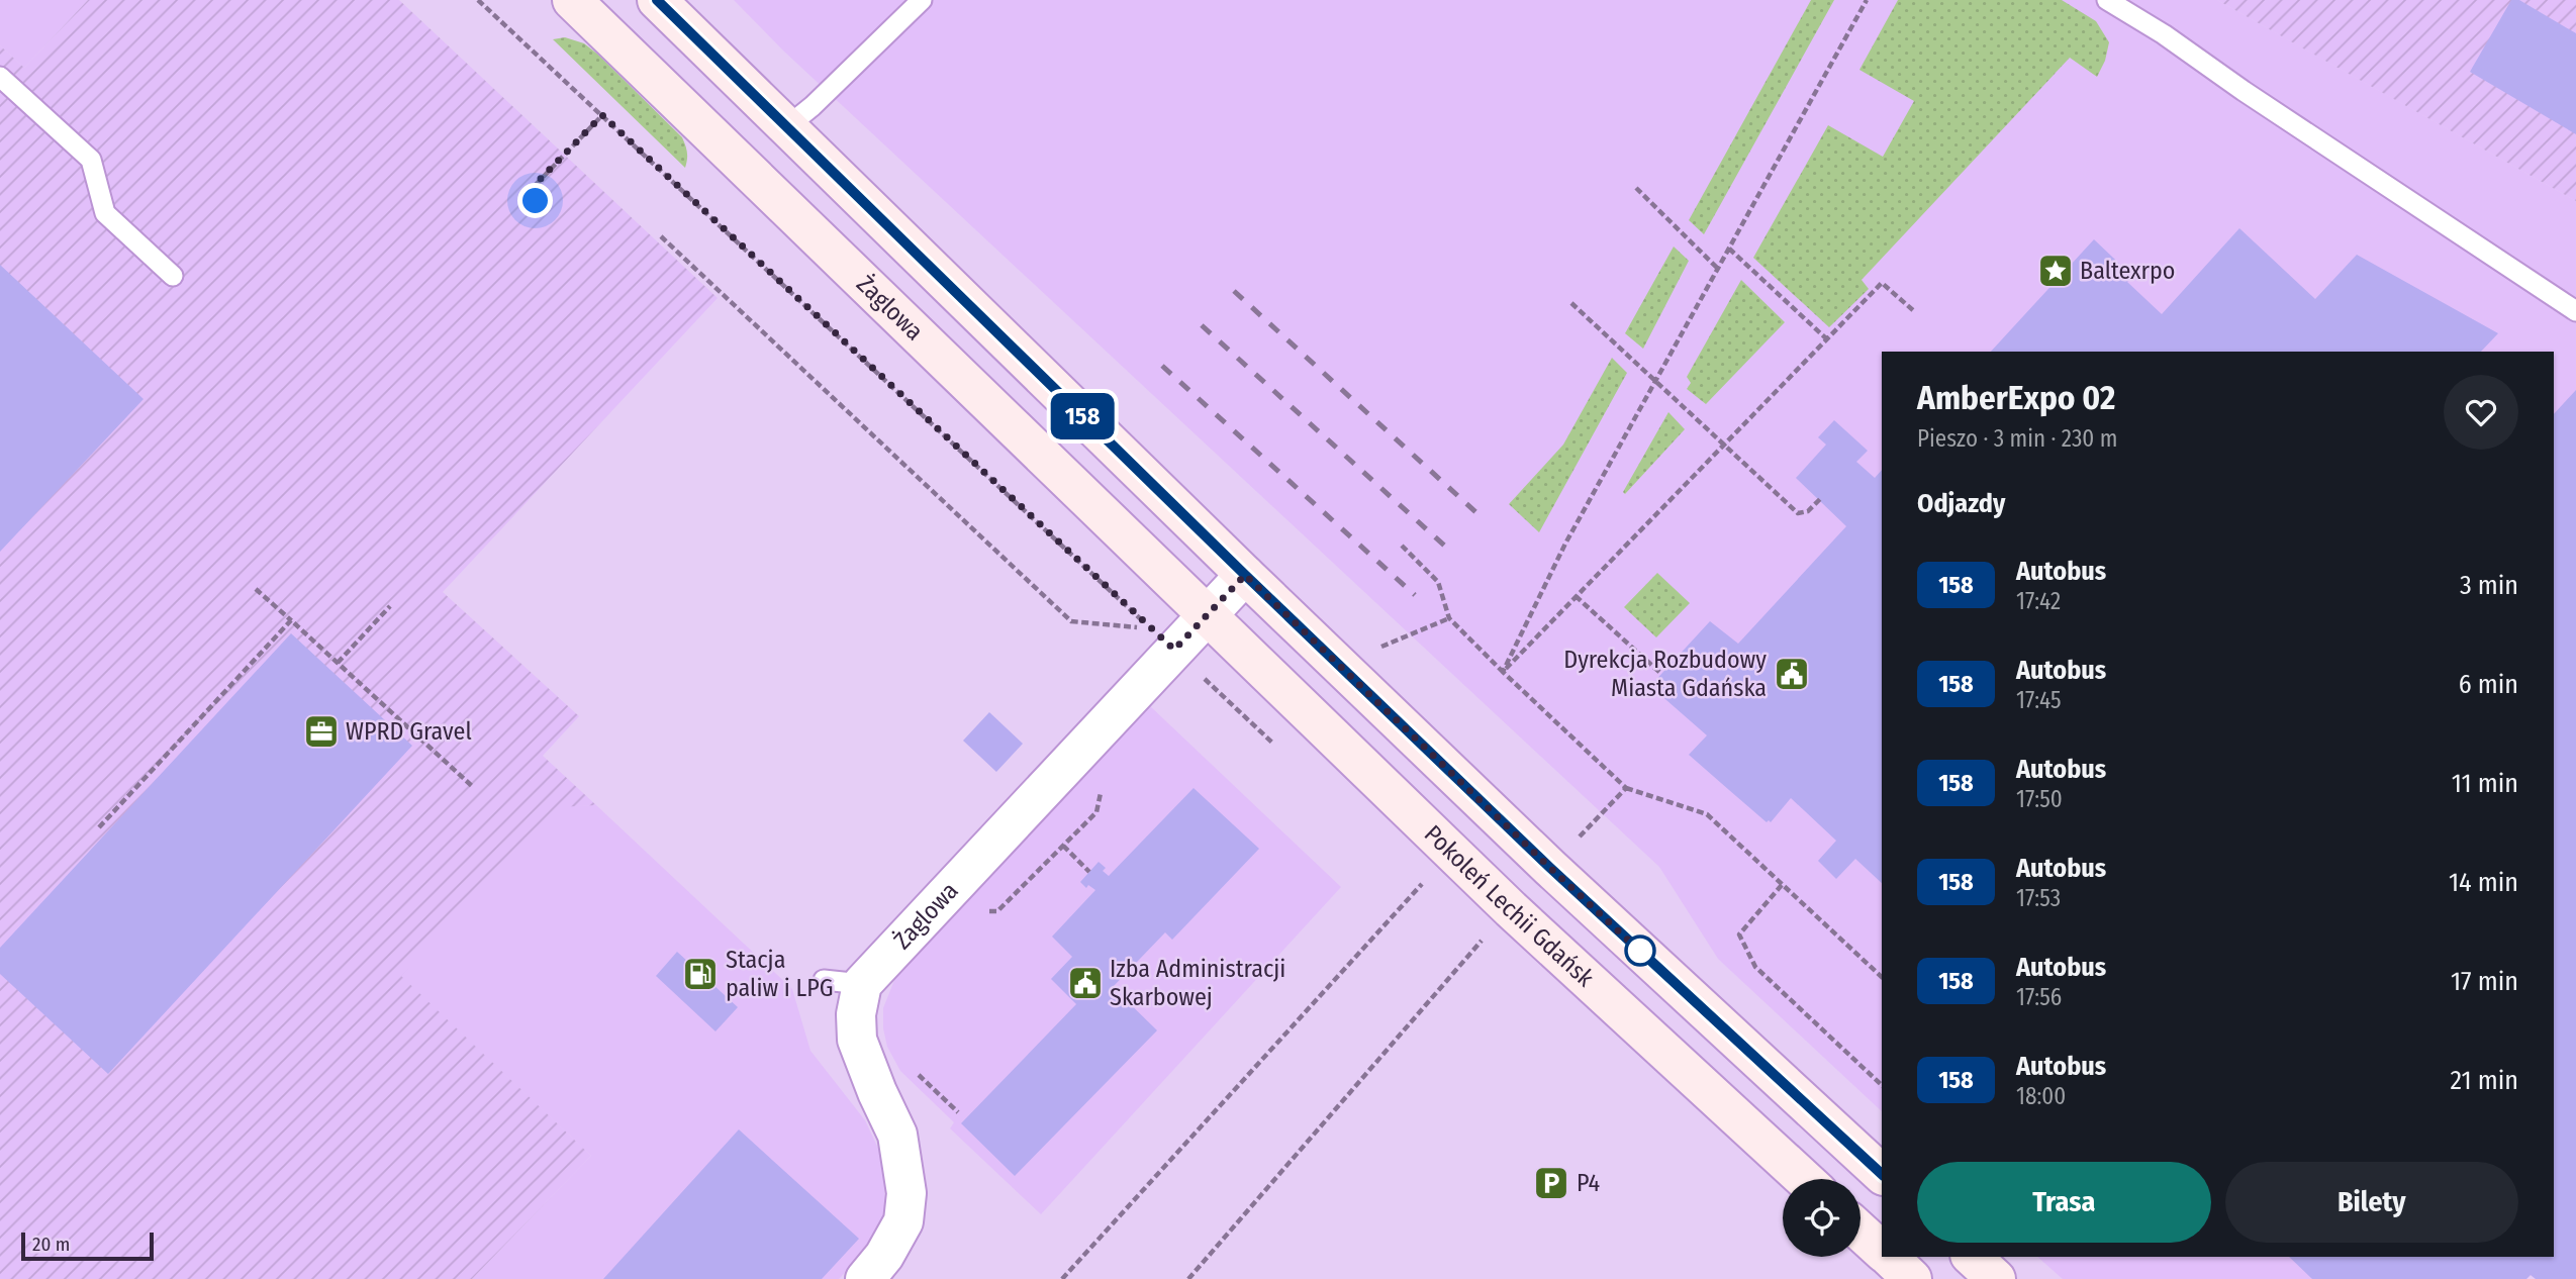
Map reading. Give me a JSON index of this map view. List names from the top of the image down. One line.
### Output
{"streets":{"street":["Żaglowa","Pokoleń Lechii Gdańsk"]},"crossings":[["Żaglowa","Pokoleń Lechii Gdańsk"]],"places":{"place":["Baltexrpo"],"public building":["Dyrekcja Rozbudowy Miasta Gdańska","Izba Administracji Skarbowej"],"office":["WPRD Gravel"],"fuel station":["Stacja paliw i LPG"],"parking":["P4"]},"lines":["bus line 158"],"scale_bar":"20 m","page":{"on_map":"158","heading":[["AmberExpo 02","Pieszo · 3 min · 230 m"],"Odjazdy"],"list":[{"mark":"158","name":"Autobus","note":"17:42","value":"3 min"},{"mark":"158","name":"Autobus","note":"17:45","value":"6 min"},{"mark":"158","name":"Autobus","note":"17:50","value":"11 min"},{"mark":"158","name":"Autobus","note":"17:53","value":"14 min"},{"mark":"158","name":"Autobus","note":"17:56","value":"17 min"},{"mark":"158","name":"Autobus","note":"18:00","value":"21 min"}],"buttons":["Trasa","Bilety"],"scale":"20 m"}}
